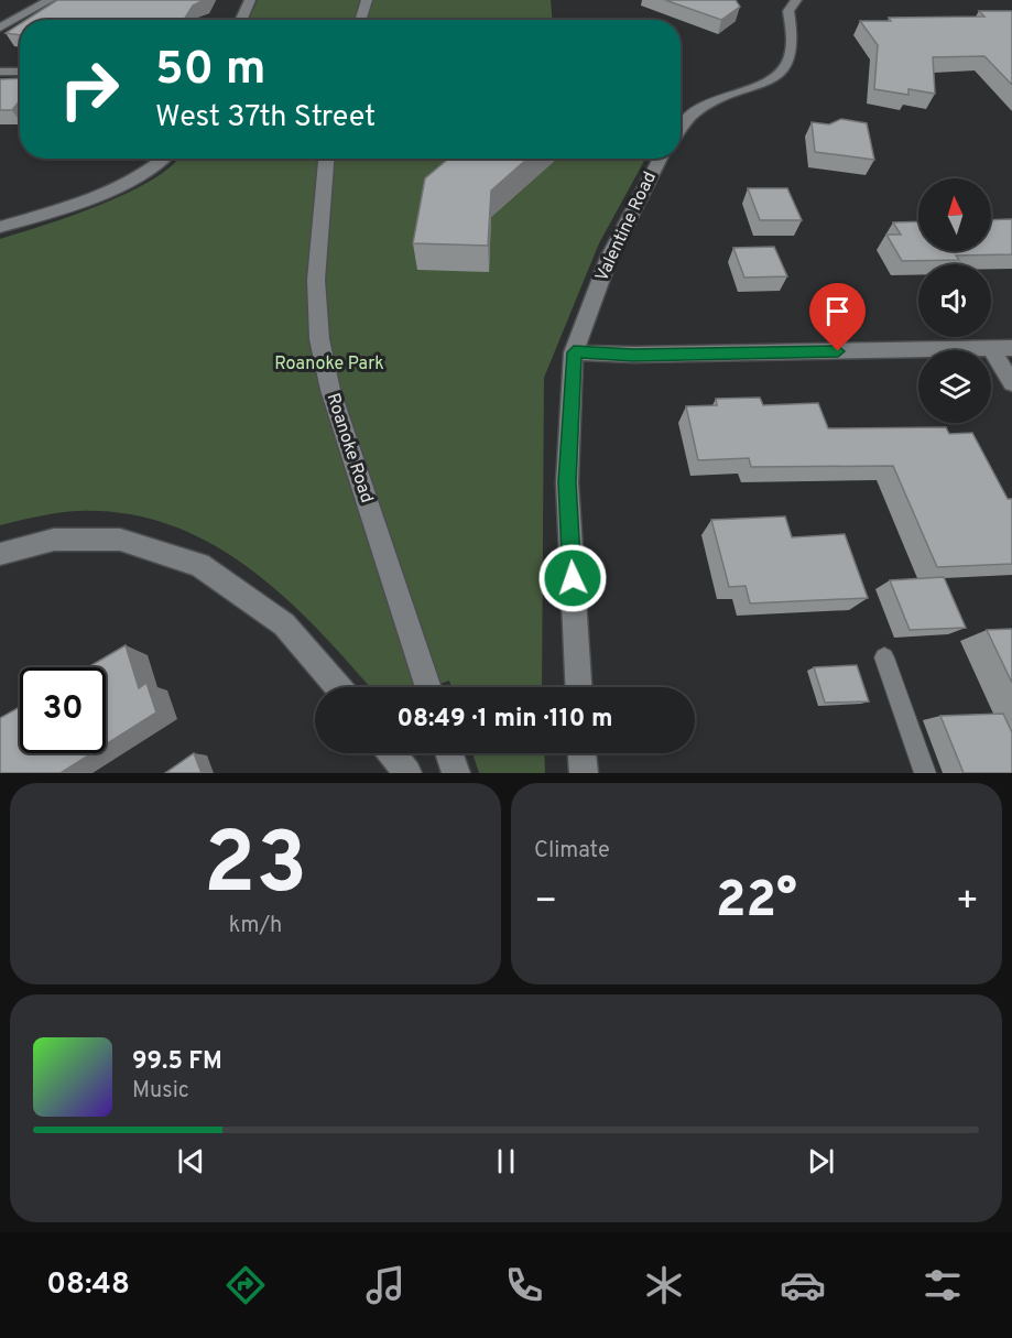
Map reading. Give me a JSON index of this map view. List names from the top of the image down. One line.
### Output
{"streets":{"street":["Valentine Road","Roanoke Road"]},"parks":["Roanoke Park"],"north":"top","page":{"turn":["50 m","West 37th Street"],"limit":"30","trip":"08:49 · 1 min · 110 m","tile":[["23","km/h"],"Climate"],"heat":["−","22°","+"],"song":["99.5 FM","Music"],"tabs":"08:48"}}
